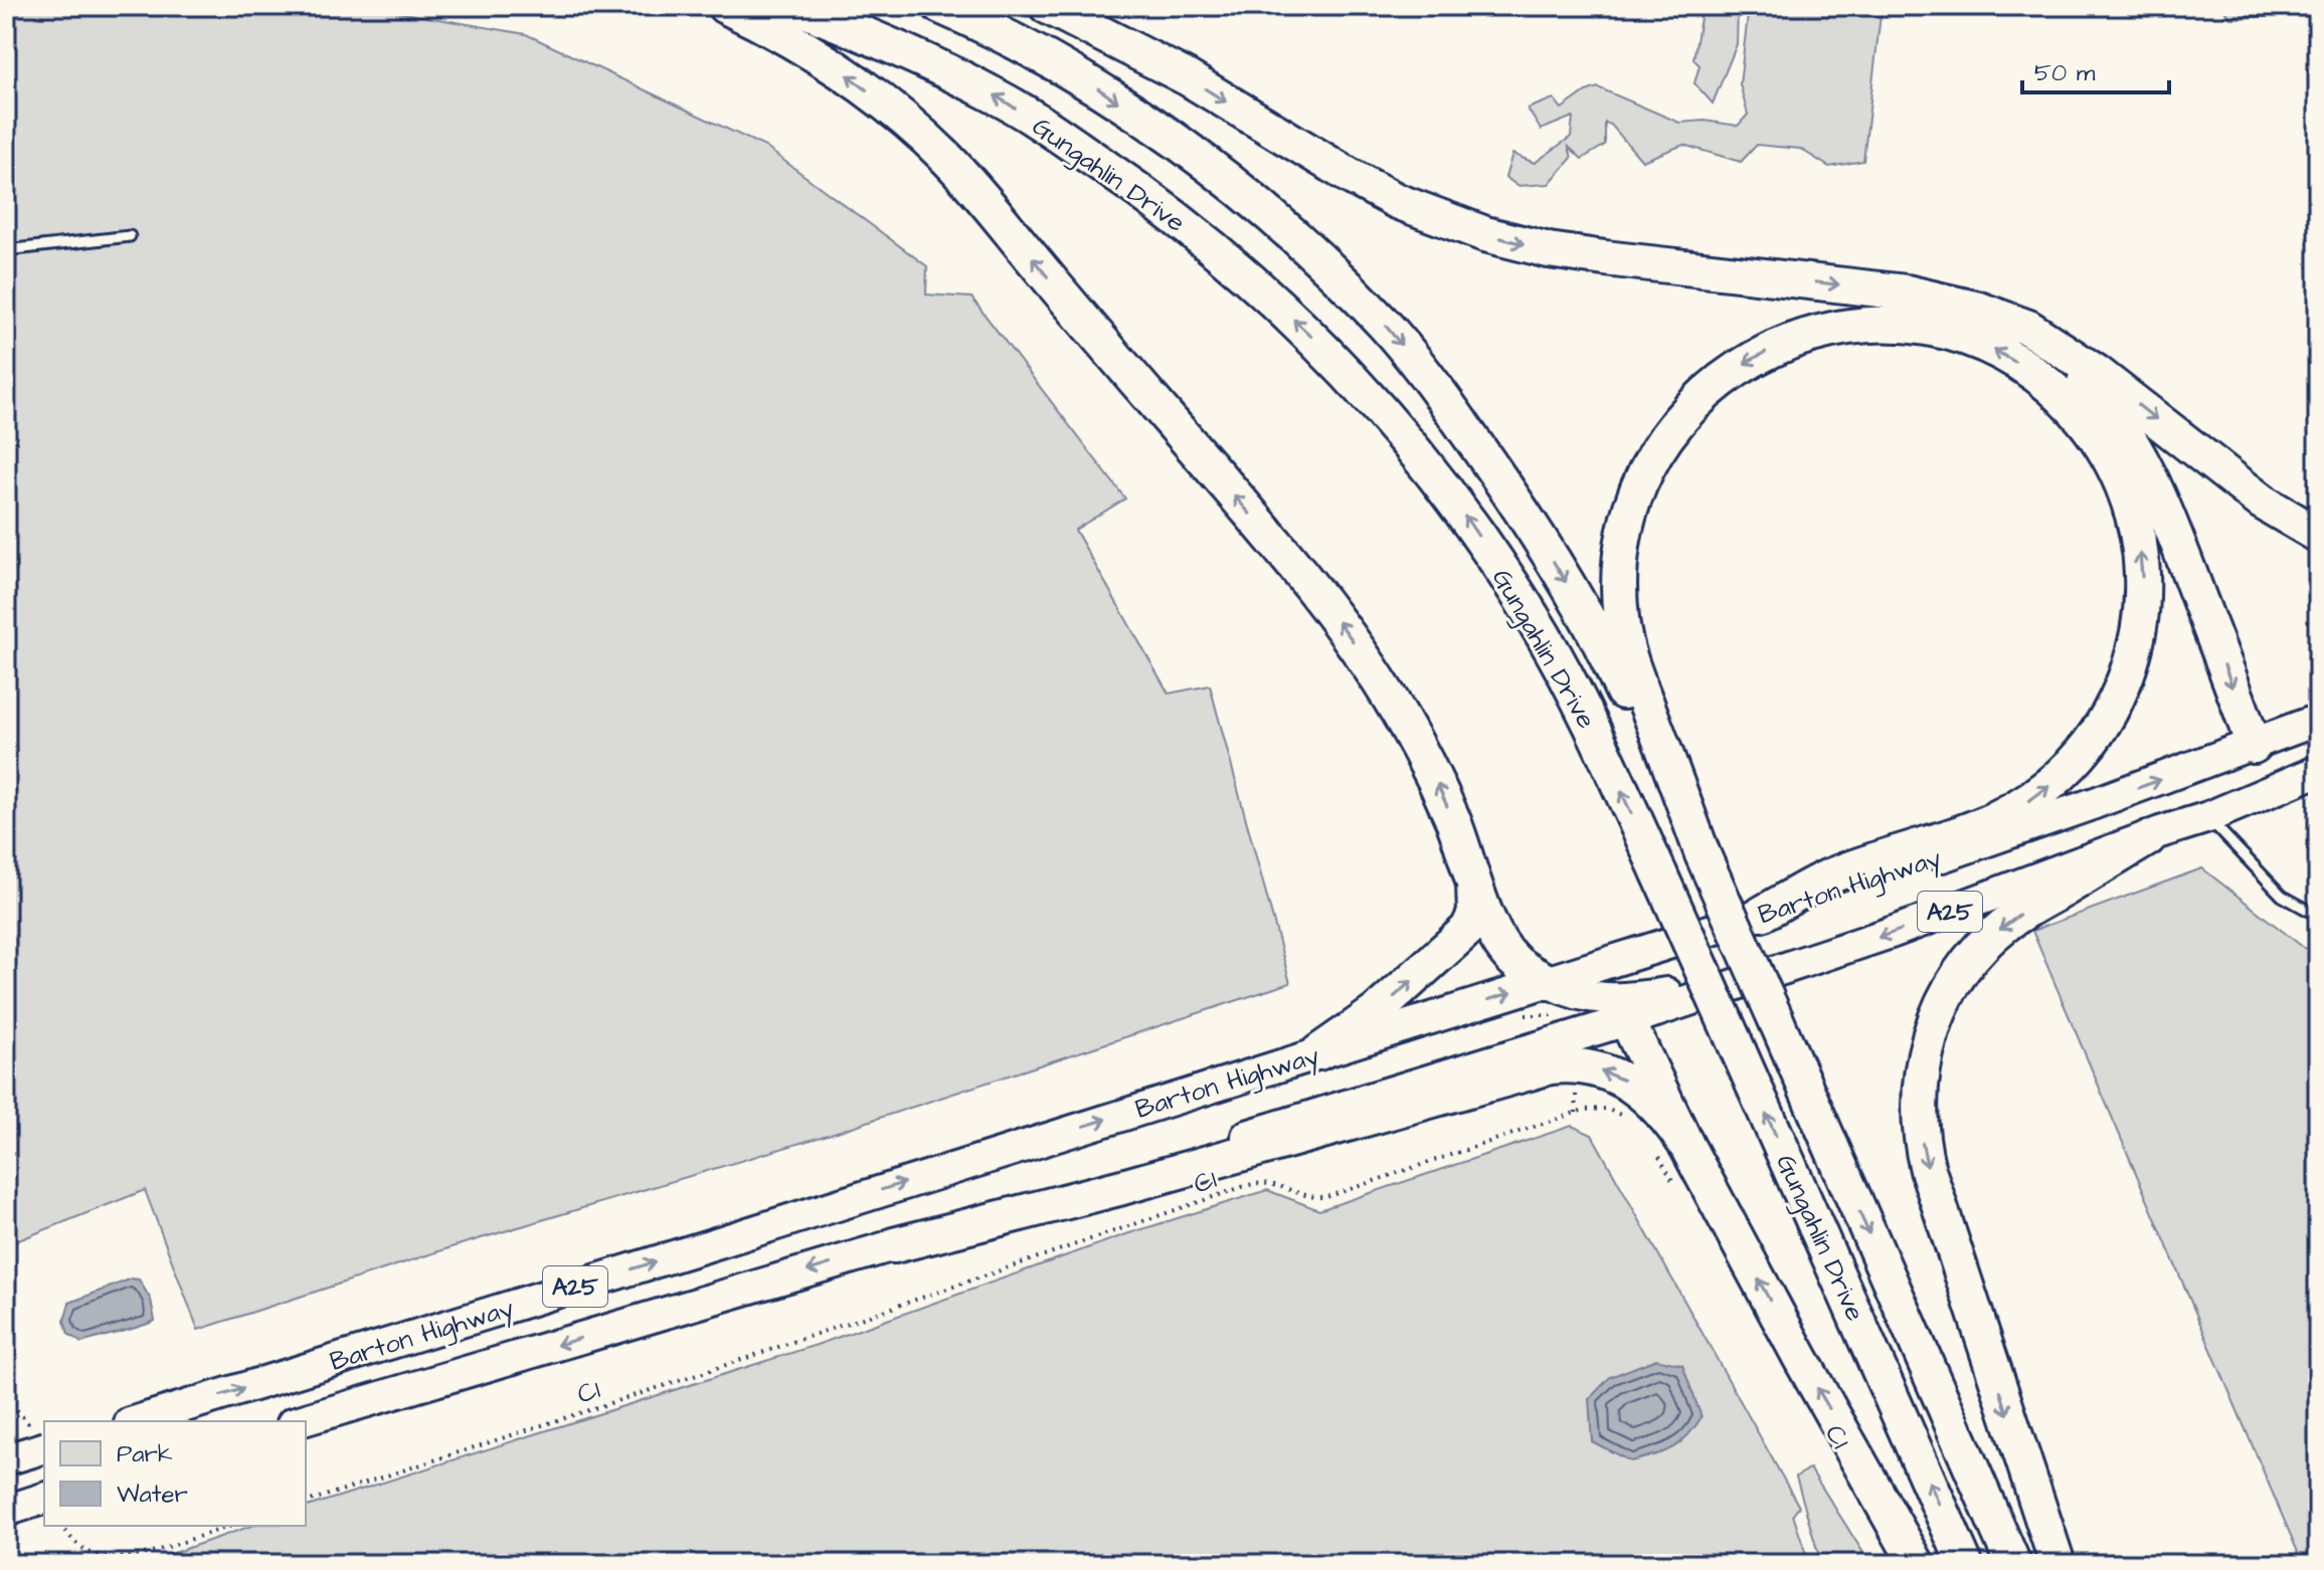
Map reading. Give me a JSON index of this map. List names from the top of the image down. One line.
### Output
{"streets":{"highway":["Gungahlin Drive","Barton Highway","A25"],"path":["C1"]},"legend":["Park","Water"],"scale_bar":"50 m"}
